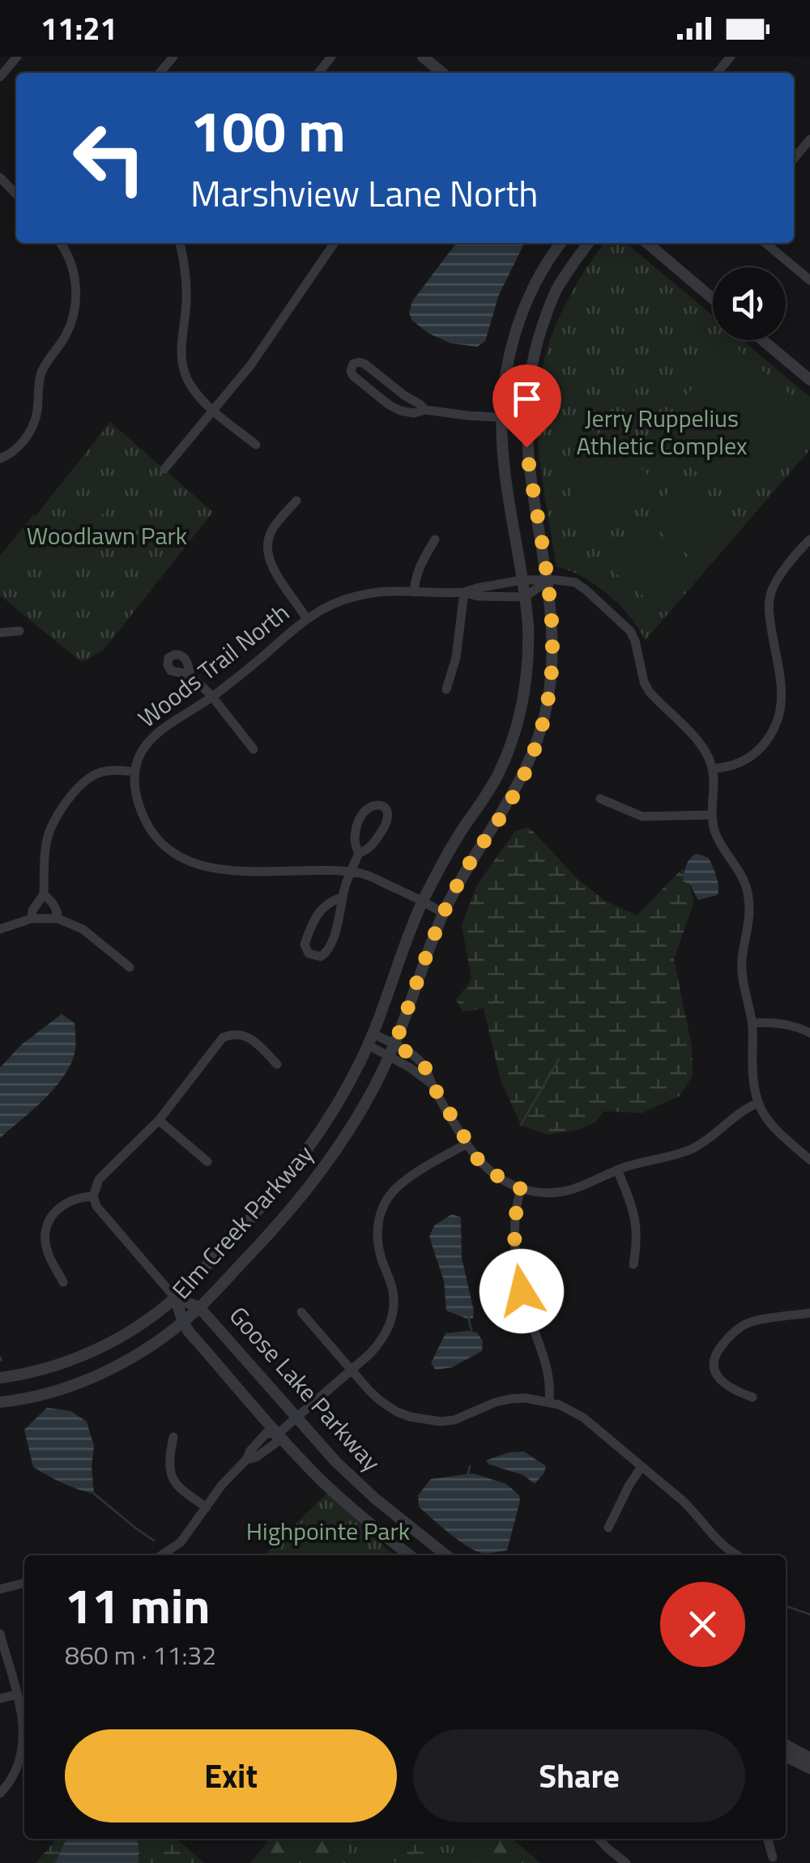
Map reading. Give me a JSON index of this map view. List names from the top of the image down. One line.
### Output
{"streets":{"street":["Woods Trail North","Elm Creek Parkway","Goose Lake Parkway"]},"crossings":[["Woods Trail North","Elm Creek Parkway"],["Elm Creek Parkway","Goose Lake Parkway"]],"parks":["Jerry Ruppelius Athletic Complex","Woodlawn Park","Highpointe Park"],"page":{"status":"11:21","turn":["100 m","Marshview Lane North"],"heading":["11 min","860 m · 11:32"],"buttons":["Exit","Share"]}}
